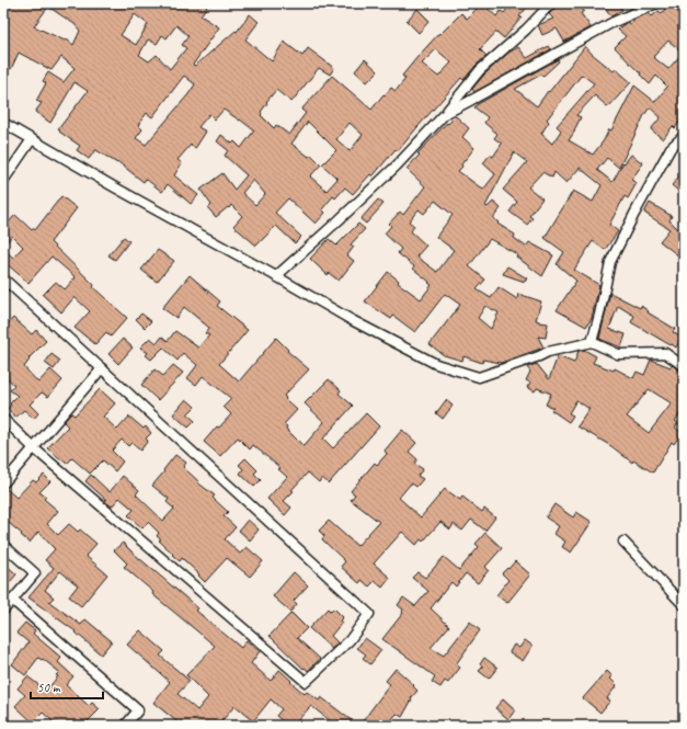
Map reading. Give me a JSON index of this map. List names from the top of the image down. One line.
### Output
{"scale_bar":"50 m"}
